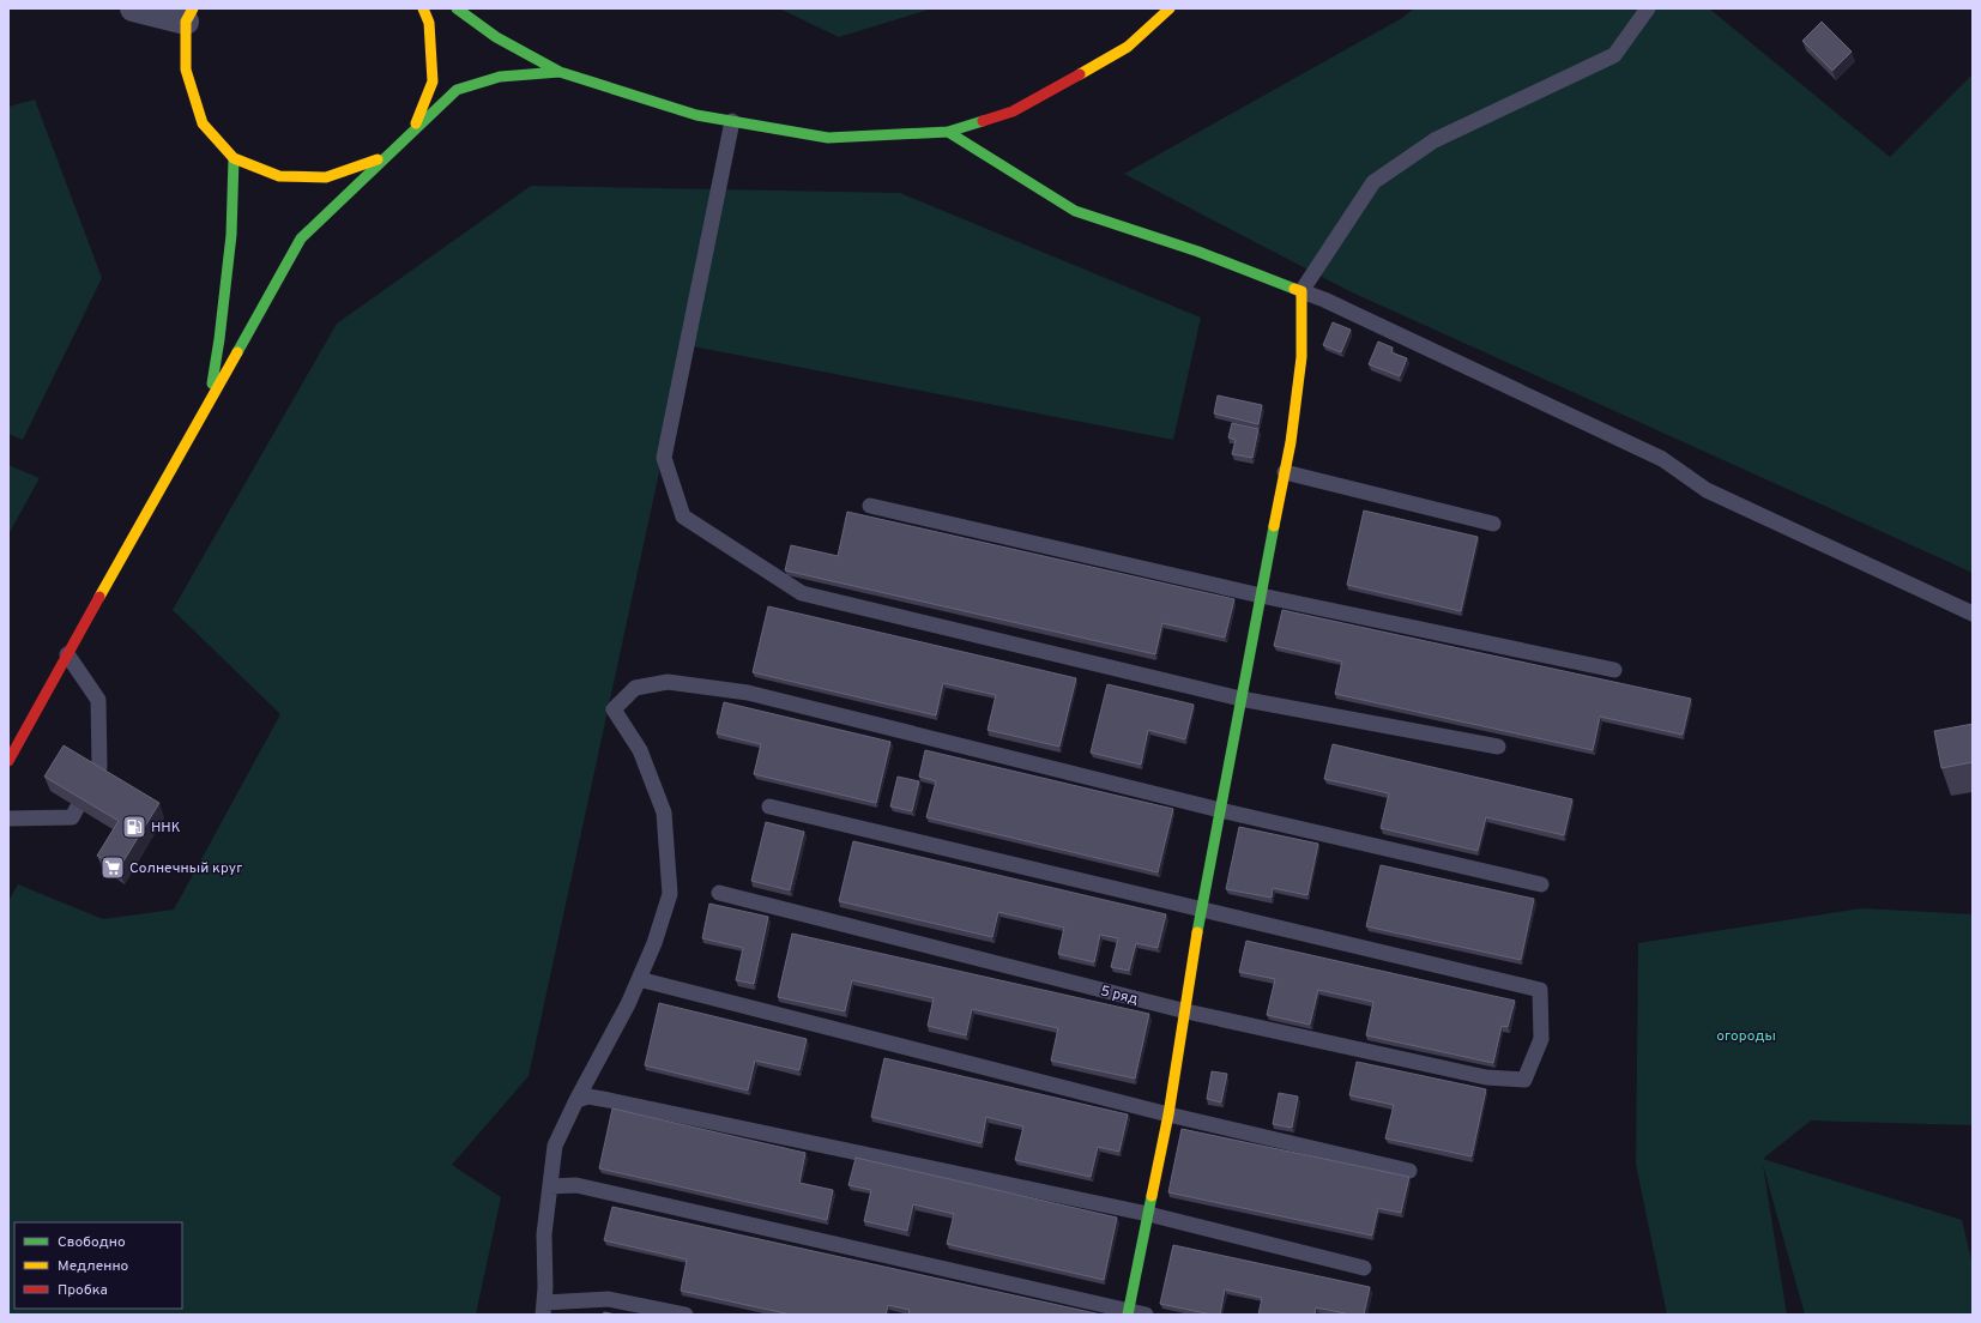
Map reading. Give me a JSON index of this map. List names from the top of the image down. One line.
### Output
{"streets":{"lane":["5 ряд"]},"parks":["огороды"],"places":{"fuel station":["ННК"],"supermarket":["Солнечный круг"]},"legend":["Свободно","Медленно","Пробка"]}
